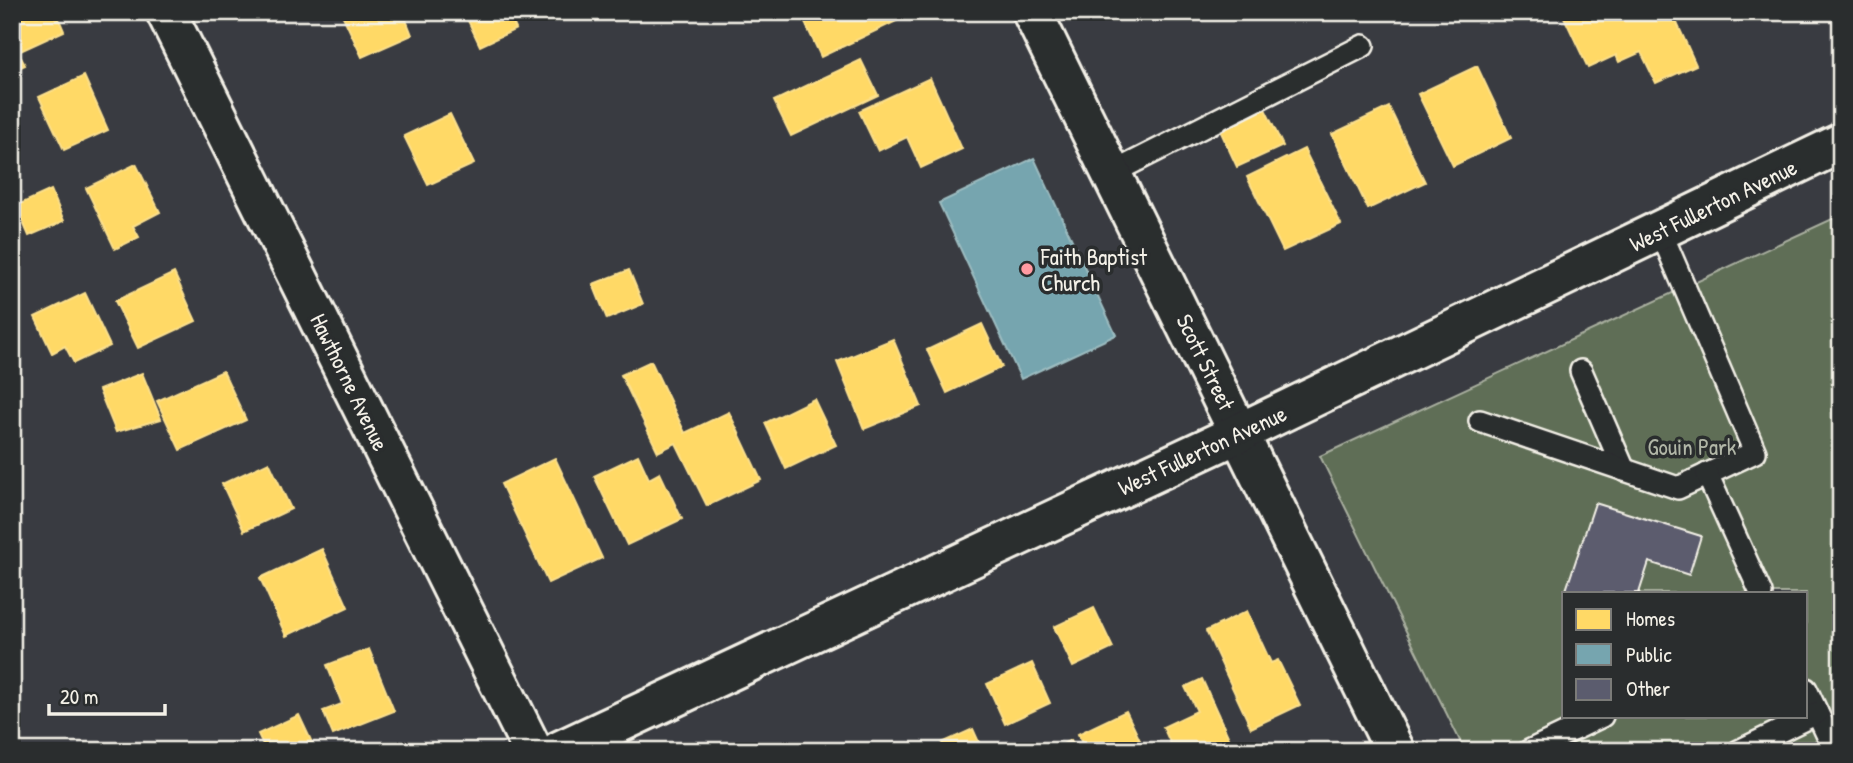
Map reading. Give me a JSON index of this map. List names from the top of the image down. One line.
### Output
{"streets":{"street":["West Fullerton Avenue","Scott Street","Hawthorne Avenue"]},"crossings":[["West Fullerton Avenue","Scott Street"]],"parks":["Gouin Park"],"places":["Faith Baptist Church"],"legend":["Homes","Public","Other"],"scale_bar":"20 m"}
